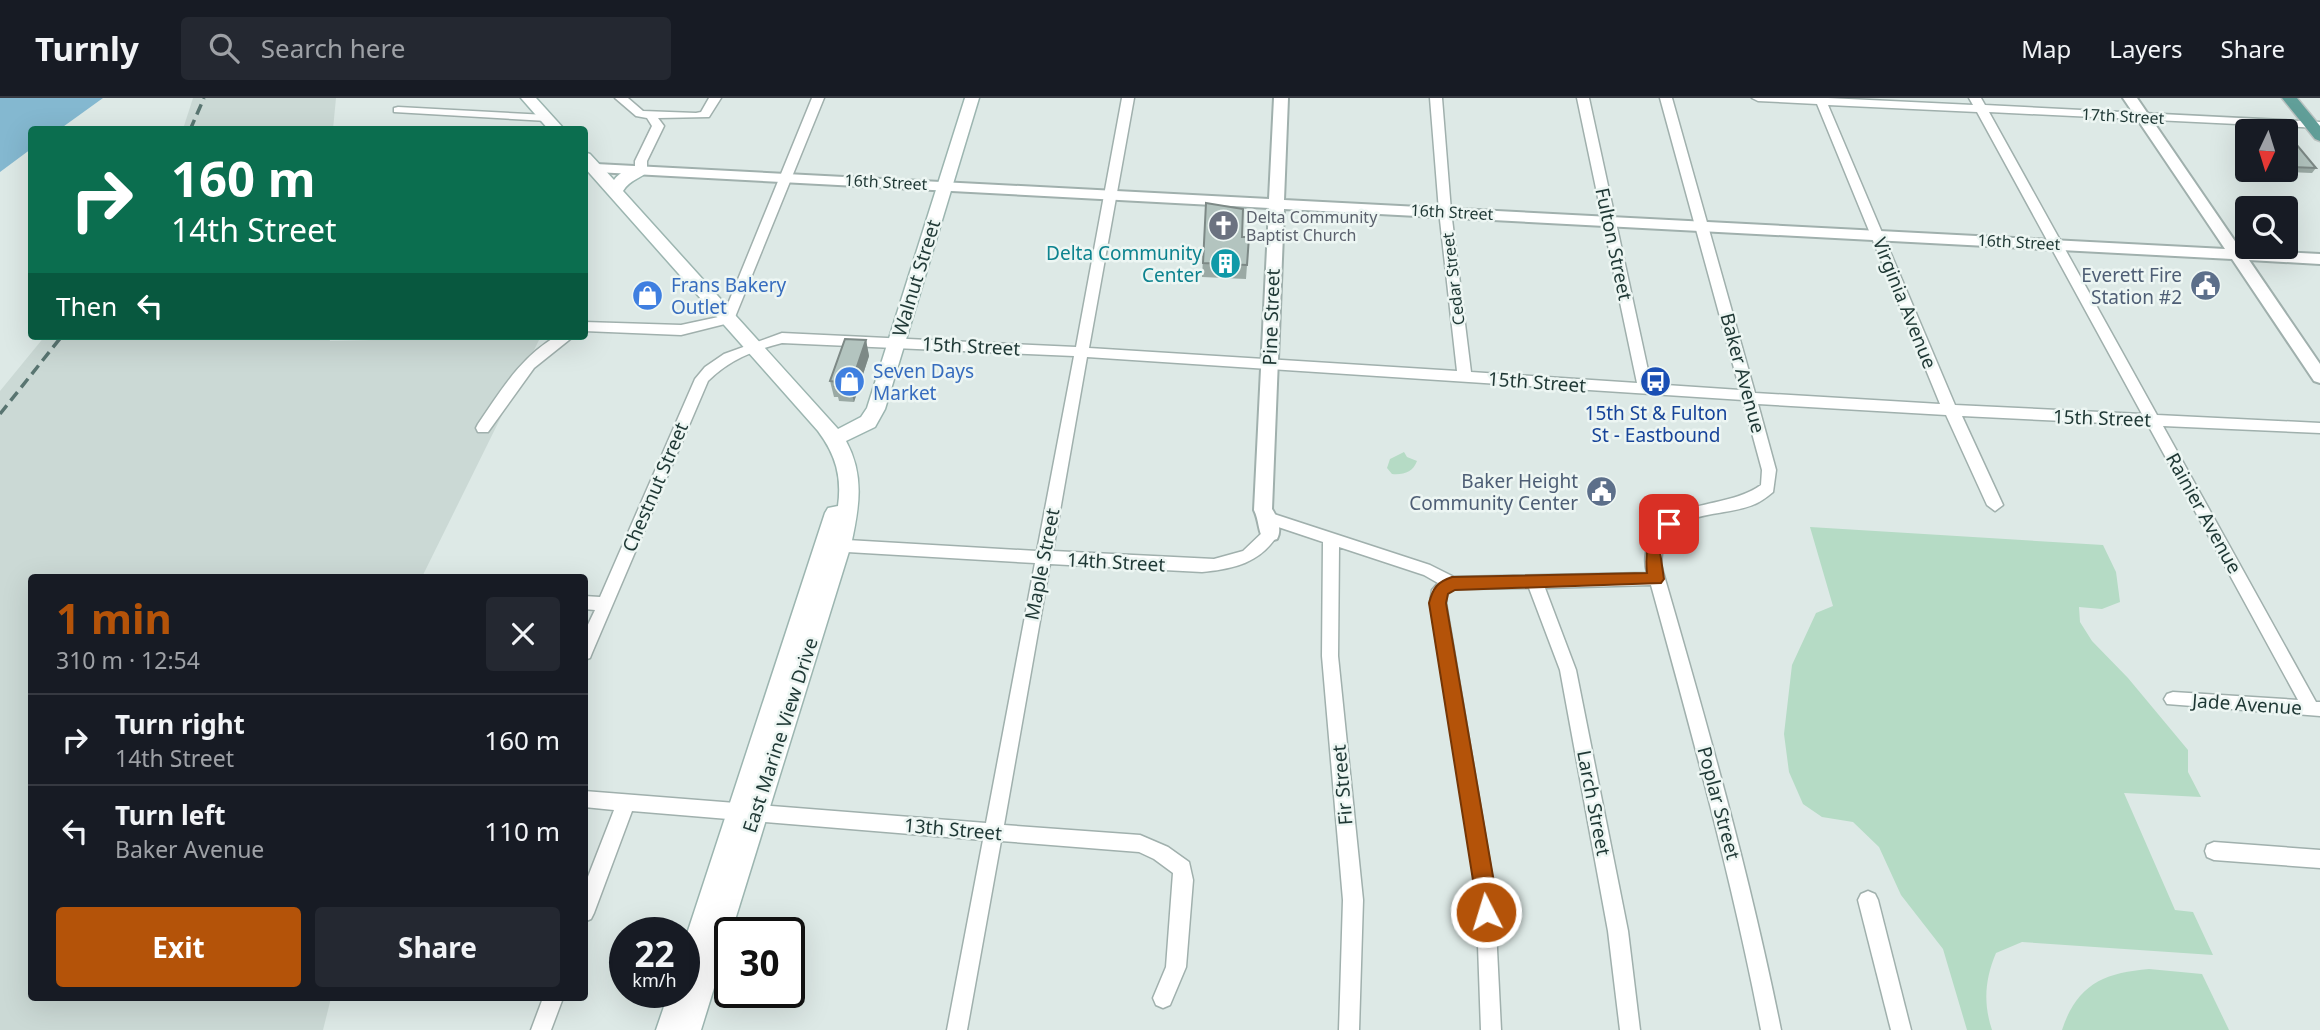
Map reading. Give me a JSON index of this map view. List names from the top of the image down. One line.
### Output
{"streets":{"main road":["Walnut Street","East Marine View Drive"],"street":["17th Street","16th Street","Fulton Street","Cedar Street","Virginia Avenue","Pine Street","15th Street","Baker Avenue","Chestnut Street","Rainier Avenue","14th Street","Maple Street","Jade Avenue","Fir Street","Larch Street","Poplar Street","13th Street"]},"crossings":[["17th Street","Virginia Avenue"],["17th Street","Rainier Avenue"],["16th Street","Fulton Street"],["16th Street","Walnut Street"],["16th Street","Cedar Street"],["16th Street","Virginia Avenue"],["16th Street","Pine Street"],["16th Street","Baker Avenue"],["16th Street","Rainier Avenue"],["16th Street","Maple Street"],["Fulton Street","15th Street"],["Walnut Street","15th Street"],["Walnut Street","East Marine View Drive"],["Cedar Street","15th Street"],["Virginia Avenue","15th Street"],["Pine Street","15th Street"],["Pine Street","14th Street"],["15th Street","Baker Avenue"],["15th Street","Chestnut Street"],["15th Street","Rainier Avenue"],["15th Street","Maple Street"],["Baker Avenue","Poplar Street"],["Rainier Avenue","Jade Avenue"],["14th Street","Maple Street"],["14th Street","East Marine View Drive"],["Maple Street","13th Street"],["East Marine View Drive","13th Street"]],"places":{"church":["Delta Community Baptist Church"],"building":["Delta Community Center"],"public building":["Everett Fire Station #2","Baker Height Community Center"],"shop":["Frans Bakery Outlet","Seven Days Market"],"bus stop":["15th St & Fulton St - Eastbound"]},"north":"bottom","page":{"header":"Turnly","search":"Search here","nav":["Map","Layers","Share"],"turn":["160 m","14th Street"],"then":"Then","heading":["1 min","310 m · 12:54"],"list":[{"name":"Turn right","note":"14th Street","value":"160 m"},{"name":"Turn left","note":"Baker Avenue","value":"110 m"}],"buttons":["Exit","Share"],"speed":"22 km/h","limit":"30"}}
